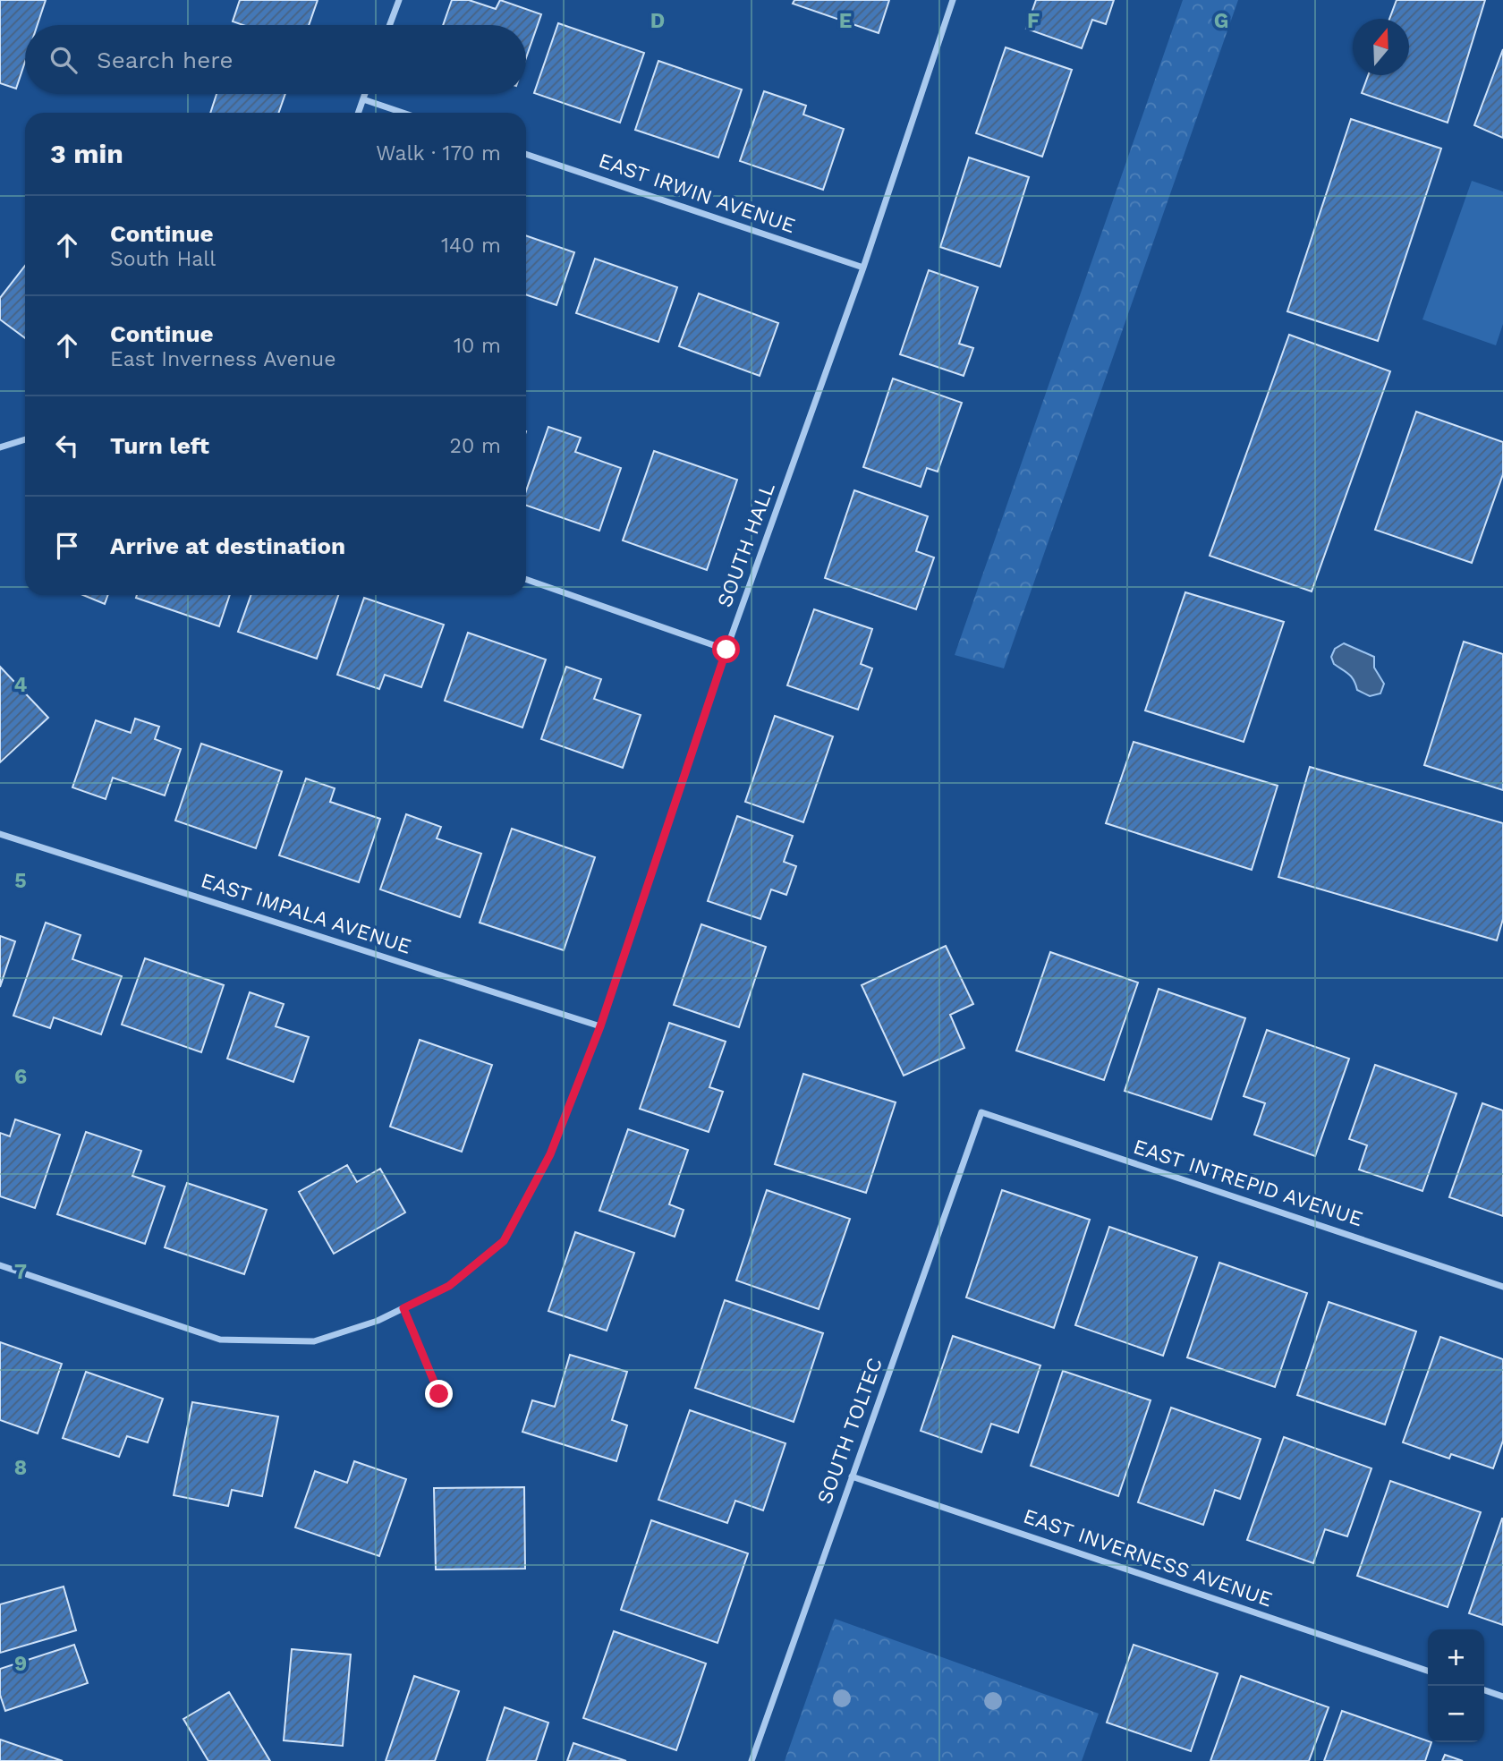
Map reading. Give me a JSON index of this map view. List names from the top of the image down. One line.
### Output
{"streets":{"street":["EAST IRWIN AVENUE","SOUTH HALL","EAST IMPALA AVENUE","EAST INTREPID AVENUE","SOUTH TOLTEC","EAST INVERNESS AVENUE"]},"crossings":[["EAST IRWIN AVENUE","SOUTH HALL"],["SOUTH HALL","EAST IMPALA AVENUE"],["EAST INTREPID AVENUE","SOUTH TOLTEC"],["SOUTH TOLTEC","EAST INVERNESS AVENUE"]],"north":"top","page":{"search":"Search here","heading":["3 min","Walk · 170 m"],"list":[["Continue","South Hall","140 m"],["Continue","East Inverness Avenue","10 m"],["Turn left","20 m"],"Arrive at destination"],"map_buttons":["+","−"]},"grid":{"columns":["D","E","F","G"],"rows":["4","5","6","7","8","9"]}}
